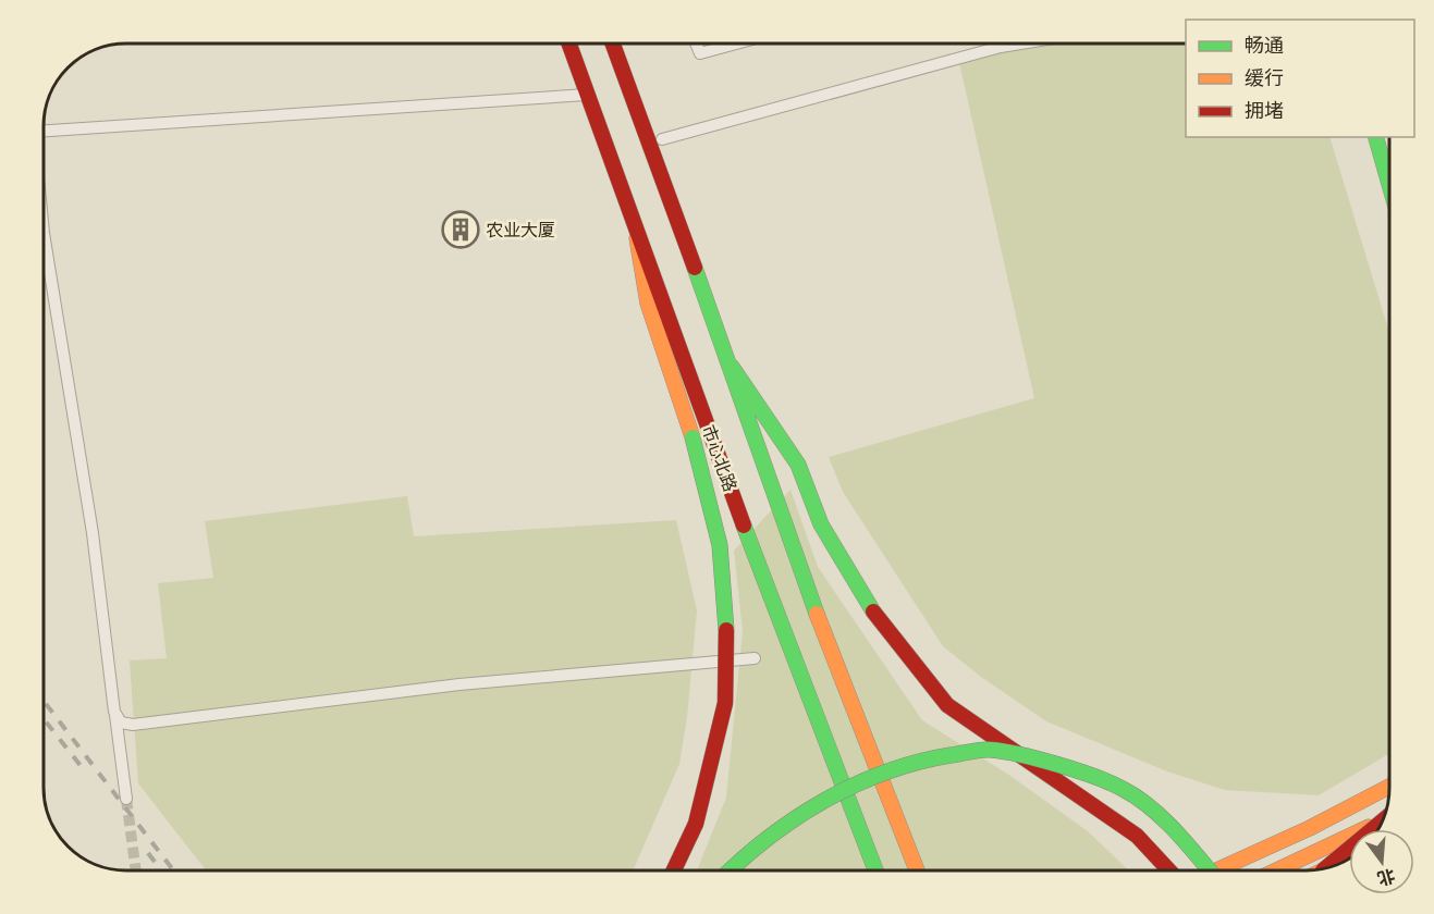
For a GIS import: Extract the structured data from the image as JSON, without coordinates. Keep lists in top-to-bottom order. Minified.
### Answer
{"streets":{"main road":["市心北路"]},"places":{"building":["农业大厦"]},"legend":["畅通","缓行","拥堵"],"north":"bottom"}
